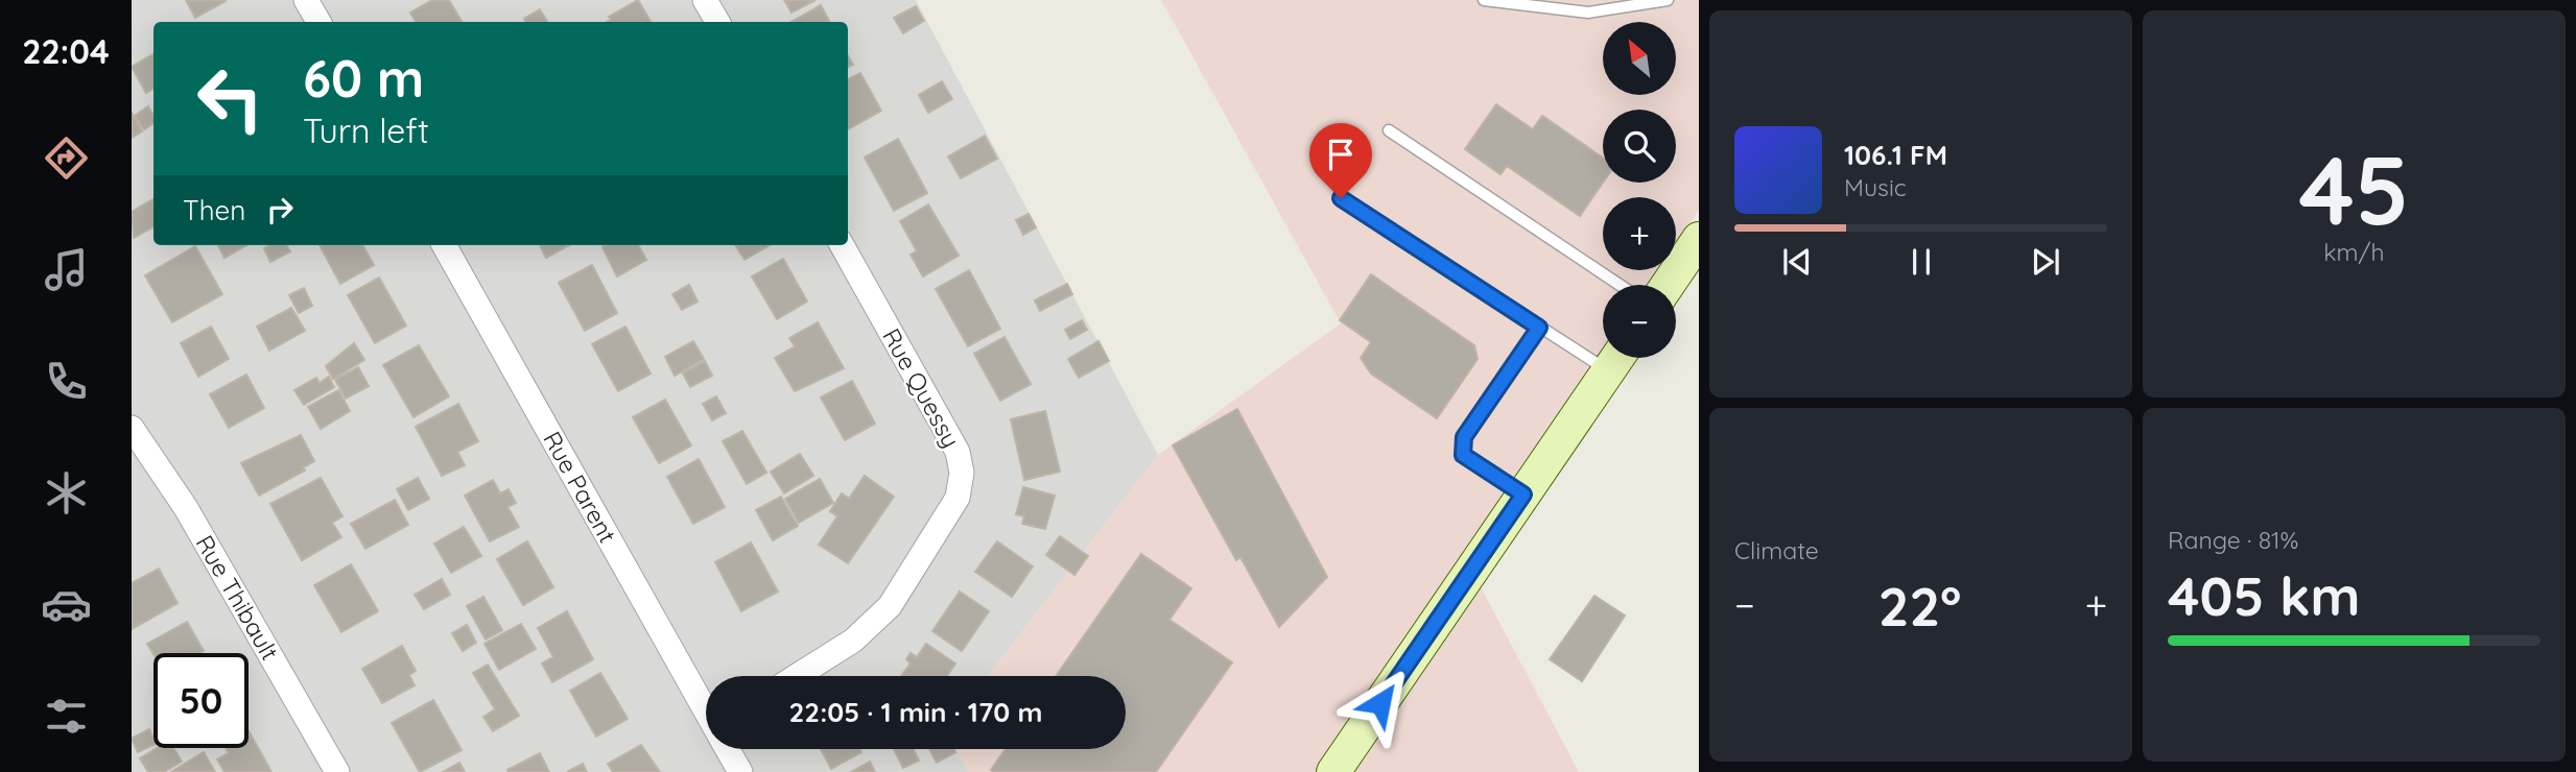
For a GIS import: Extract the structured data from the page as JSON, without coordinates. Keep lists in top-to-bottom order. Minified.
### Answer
{"streets":{"street":["Rue Quessy","Rue Parent","Rue Thibault"]},"north":"top left","page":{"tabs":"22:04","tile":[["45","km/h"],"Climate",["Range · 81%","405 km"]],"map_buttons":["+","−"],"turn":["60 m","Turn left"],"song":["106.1 FM","Music"],"then":"Then","heat":["−","22°","+"],"limit":"50","trip":"22:05 · 1 min · 170 m"}}
